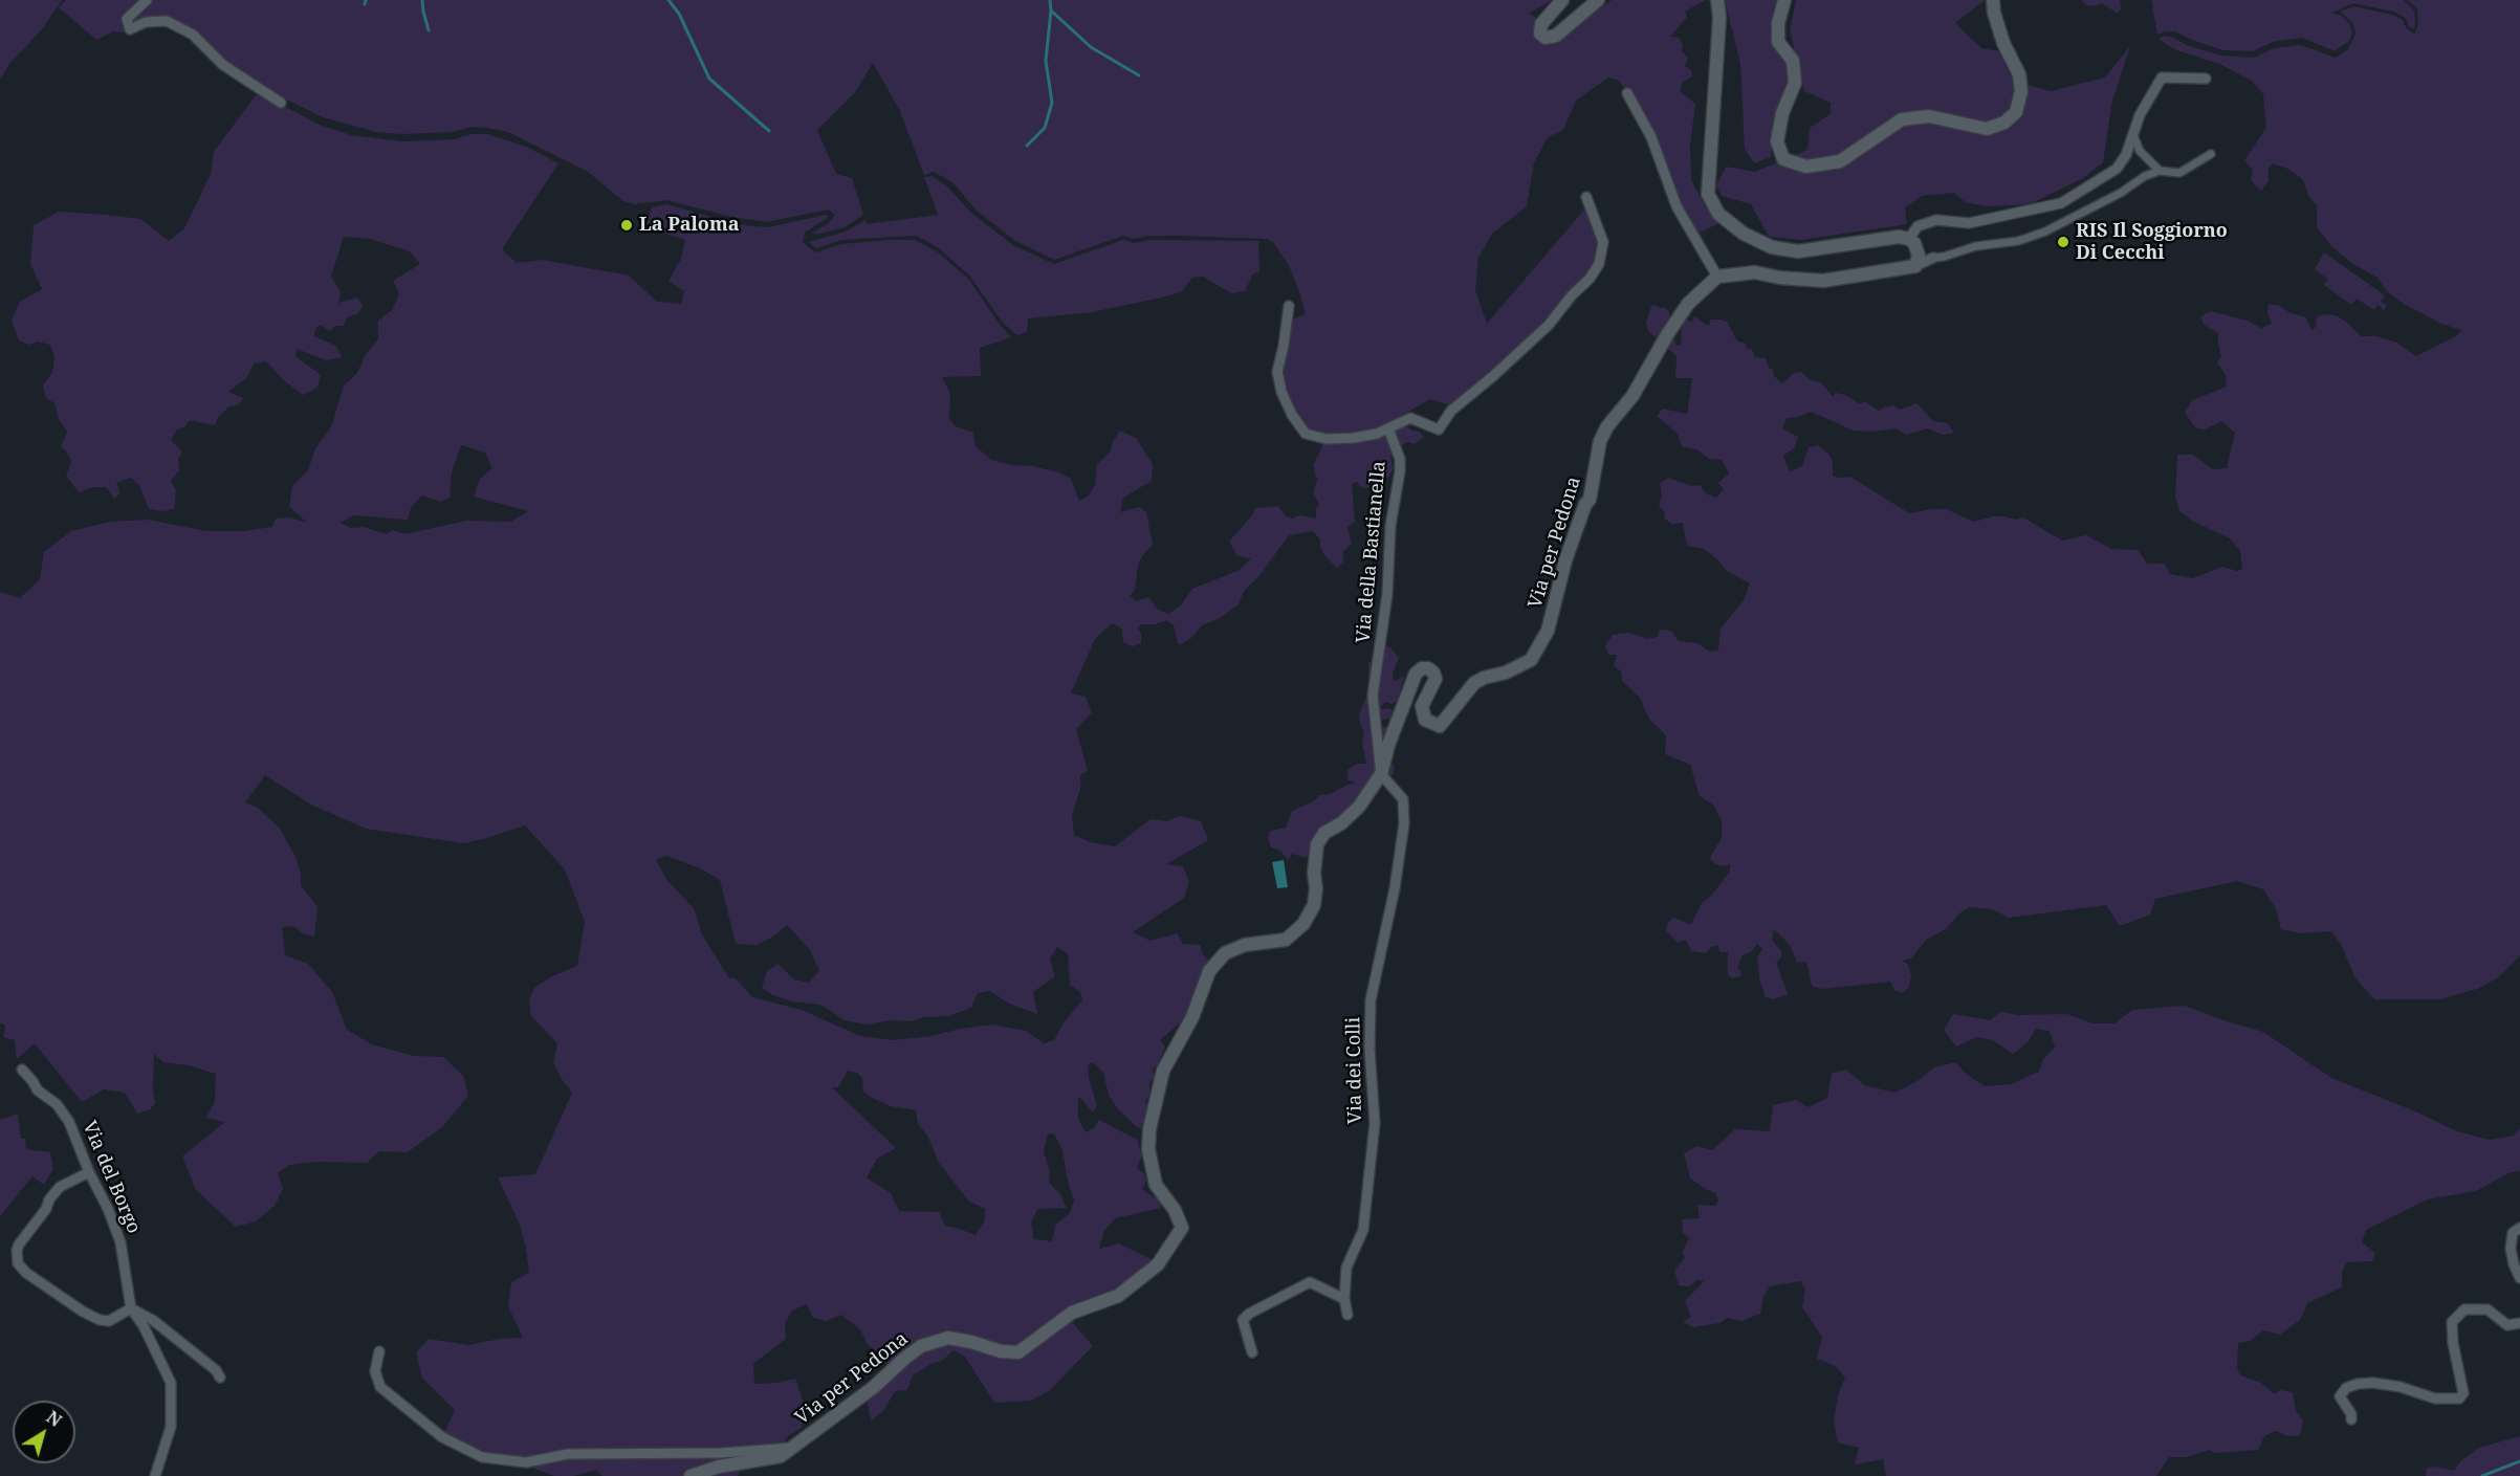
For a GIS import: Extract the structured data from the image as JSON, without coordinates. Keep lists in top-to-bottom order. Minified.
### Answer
{"streets":{"street":["Via per Pedona","Via della Bastianella","Via dei Colli","Via del Borgo"]},"crossings":[["Via per Pedona","Via della Bastianella"],["Via per Pedona","Via dei Colli"],["Via della Bastianella","Via dei Colli"]],"places":["La Paloma","RIS Il Soggiorno Di Cecchi"],"north":"top right"}
